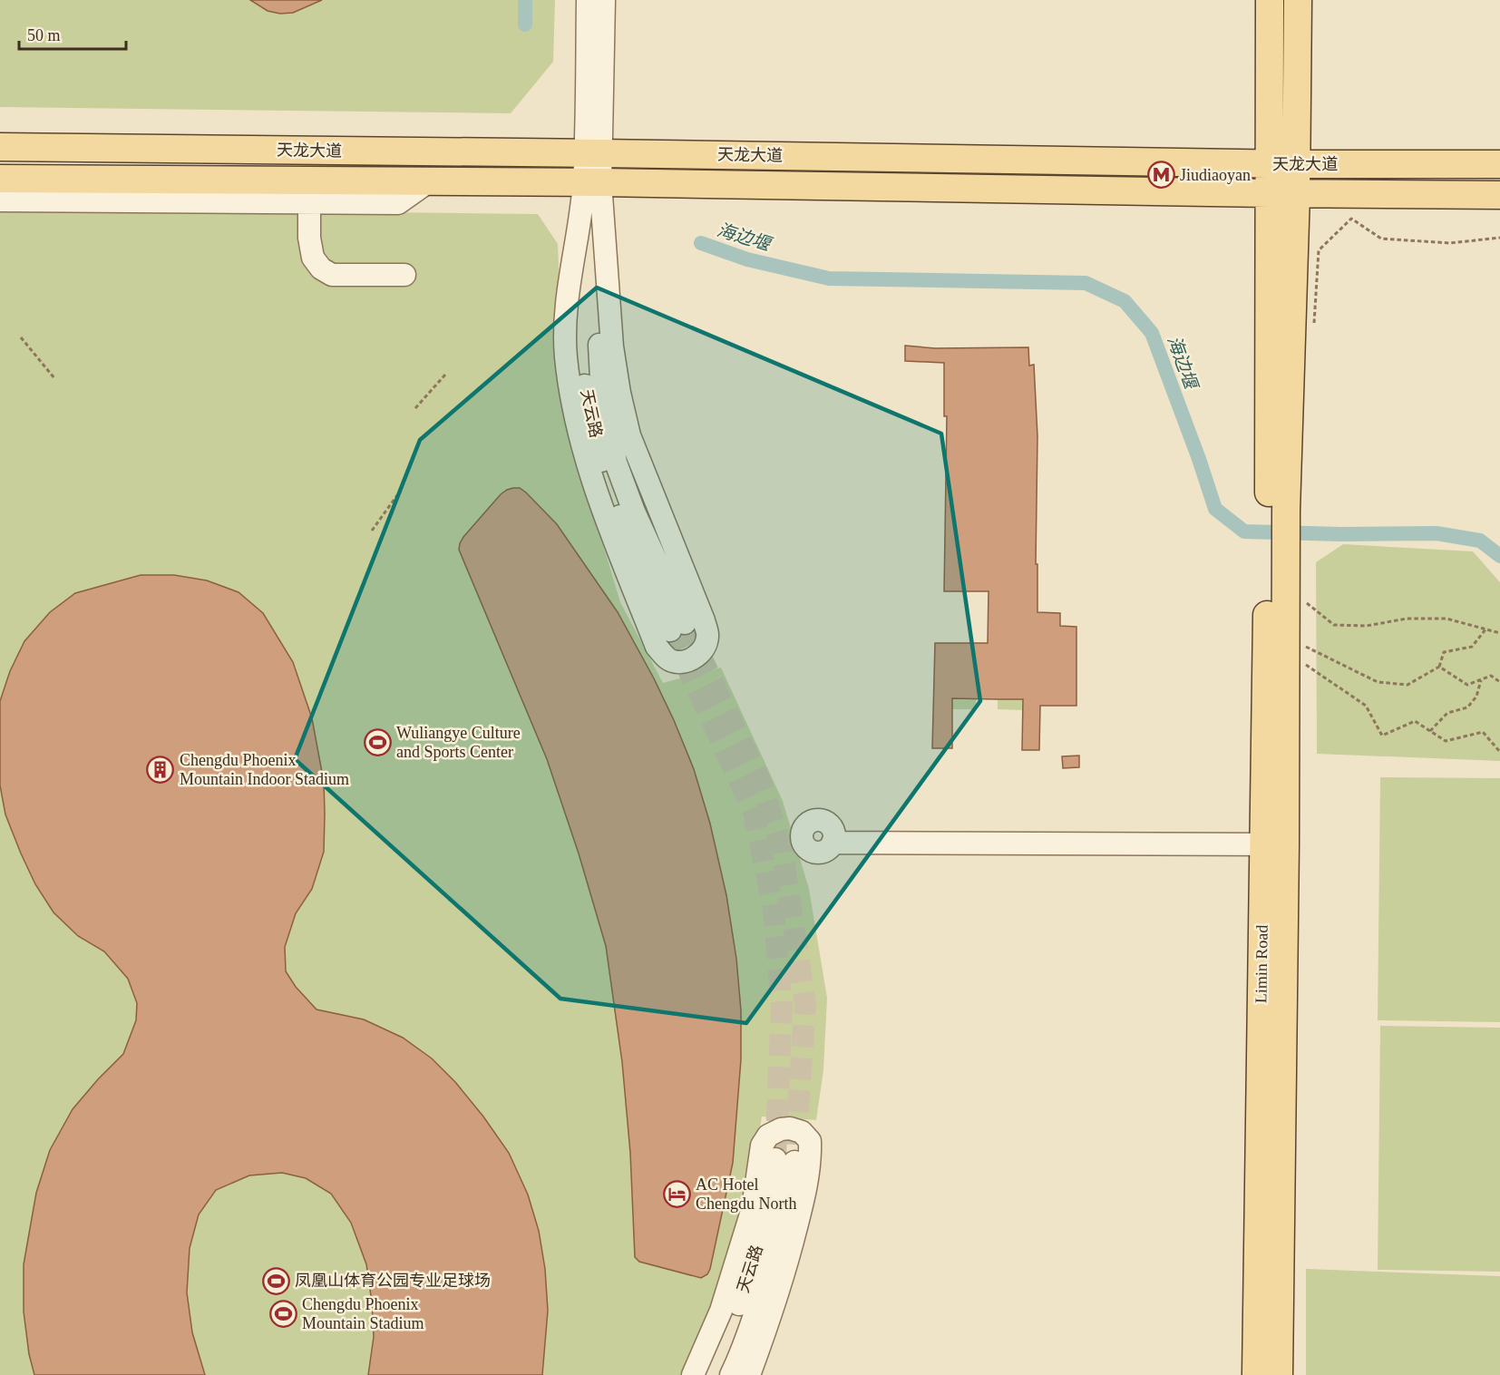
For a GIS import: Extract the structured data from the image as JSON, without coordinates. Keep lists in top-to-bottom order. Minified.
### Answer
{"streets":{"main road":["天龙大道","Limin Road"],"street":["天云路"]},"crossings":[["天龙大道","天云路"]],"water":["海边堰"],"places":{"metro station":["Jiudiaoyan"],"sports":["Wuliangye Culture and Sports Center","凤凰山体育公园专业足球场","Chengdu Phoenix Mountain Stadium"],"building":["Chengdu Phoenix Mountain Indoor Stadium"],"hotel":["AC Hotel Chengdu North"]},"scale_bar":"50 m"}
